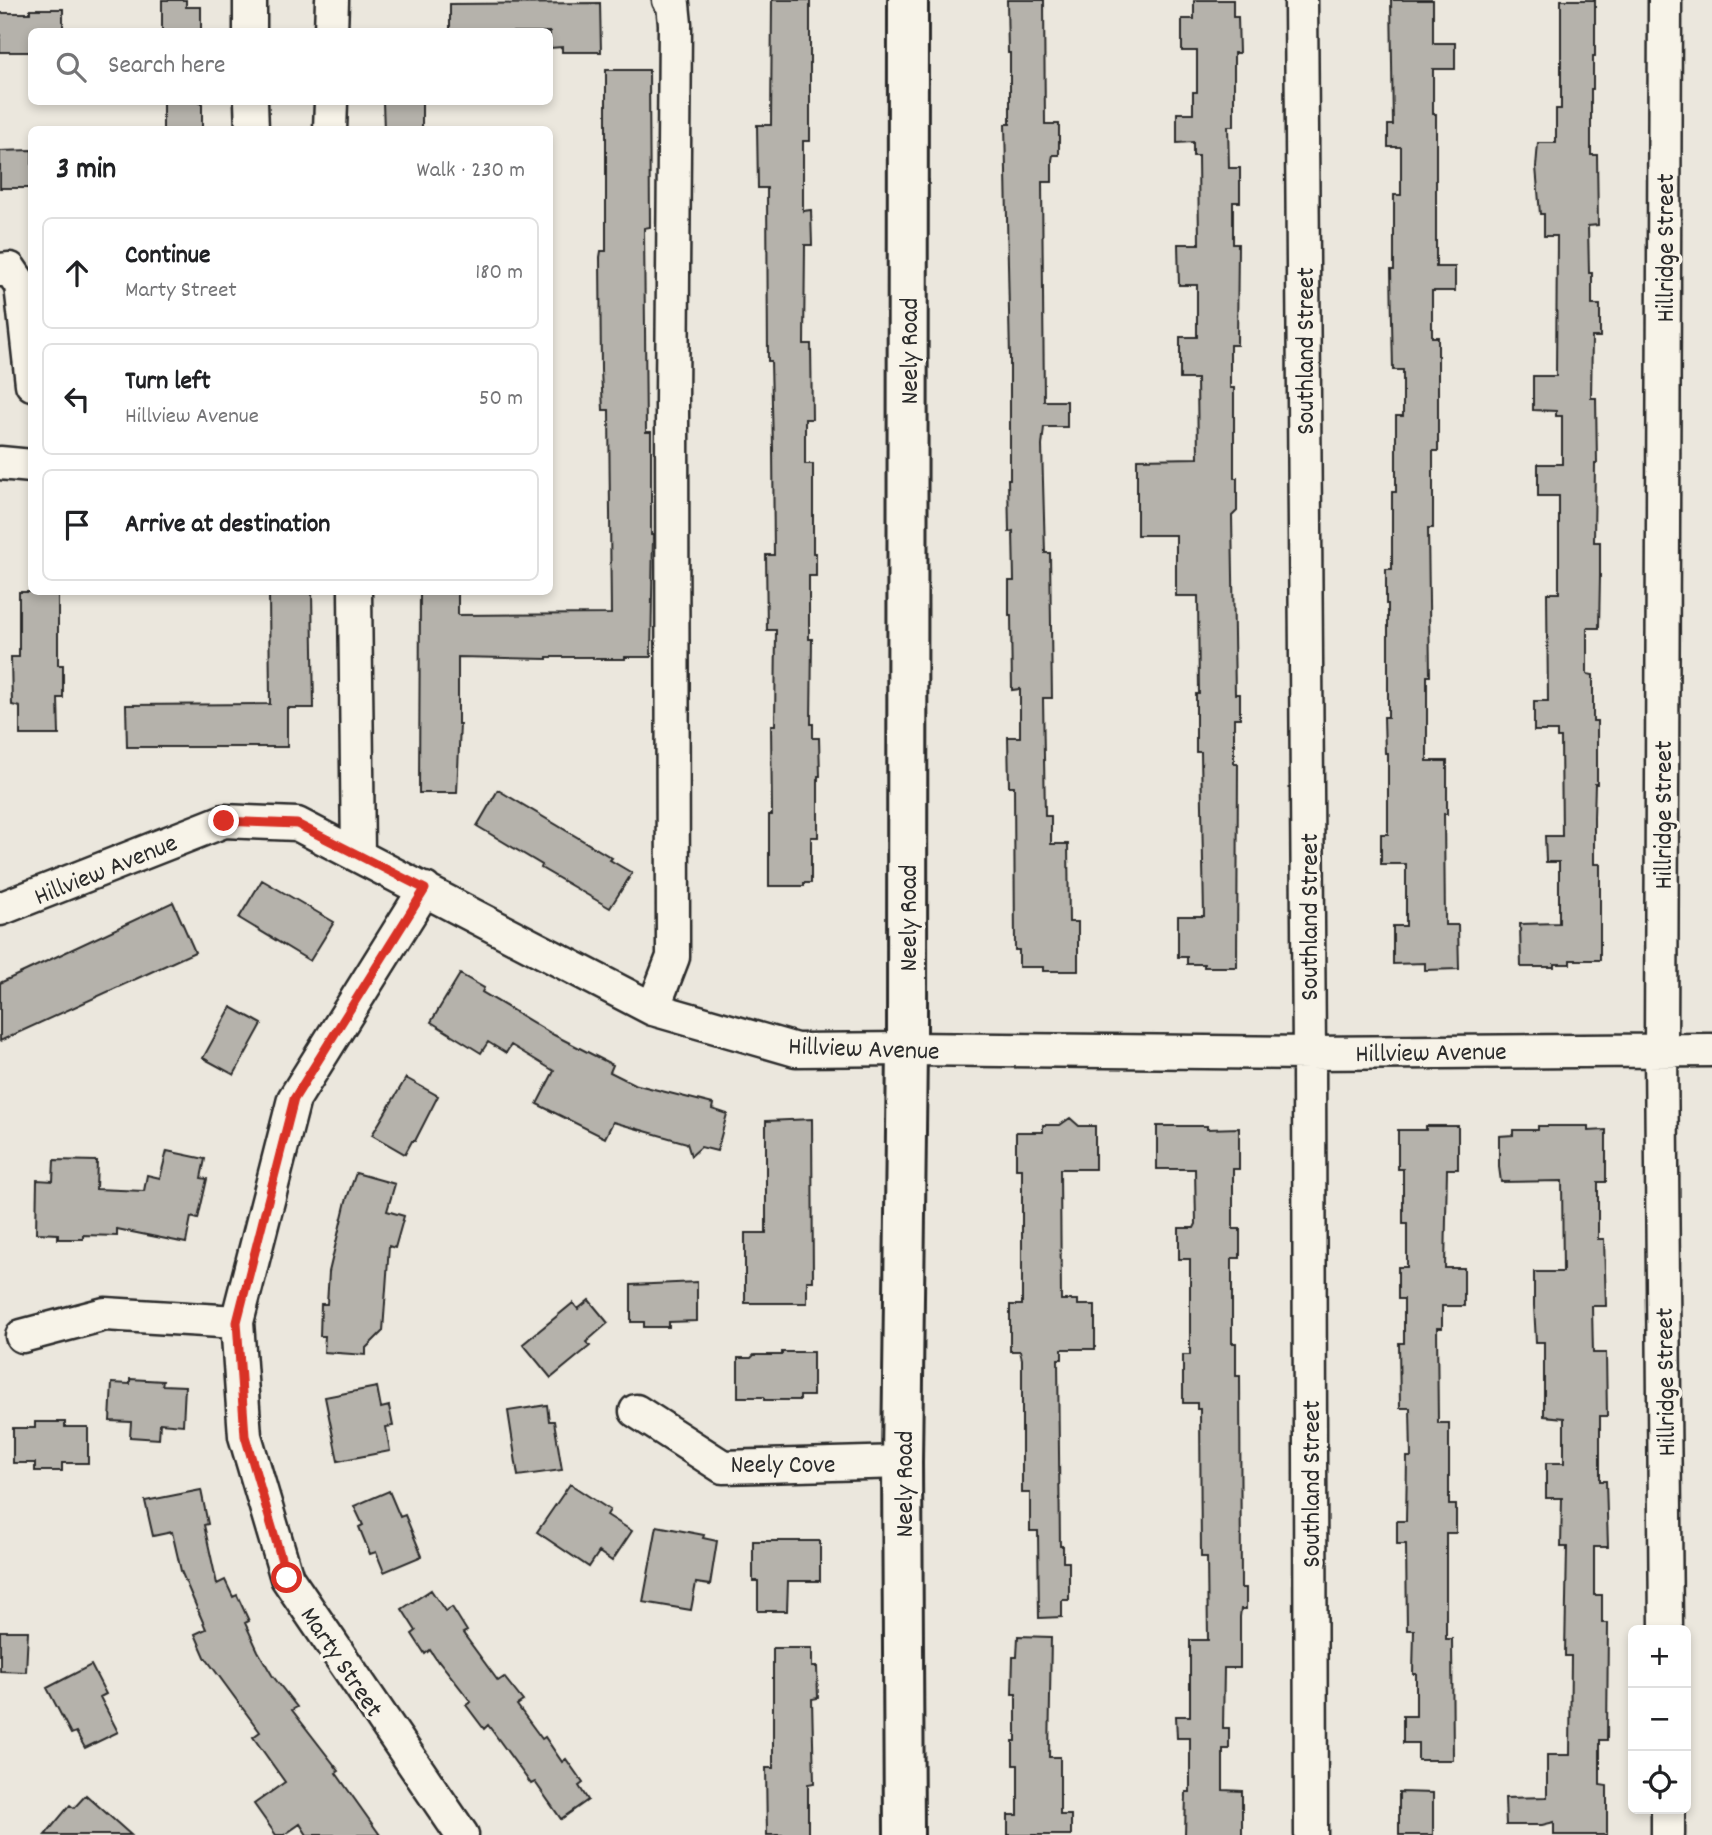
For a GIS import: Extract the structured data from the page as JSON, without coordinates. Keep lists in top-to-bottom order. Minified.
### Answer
{"streets":{"street":["Hillridge Street","Neely Road","Southland Street","Hillview Avenue","Neely Cove","Marty Street"]},"crossings":[["Hillridge Street","Hillview Avenue"],["Neely Road","Hillview Avenue"],["Neely Road","Neely Cove"],["Southland Street","Hillview Avenue"],["Hillview Avenue","Marty Street"]],"page":{"search":"Search here","heading":["3 min","Walk · 230 m"],"list":[["Continue","Marty Street","180 m"],["Turn left","Hillview Avenue","50 m"],"Arrive at destination"],"map_buttons":["+","−"]}}
